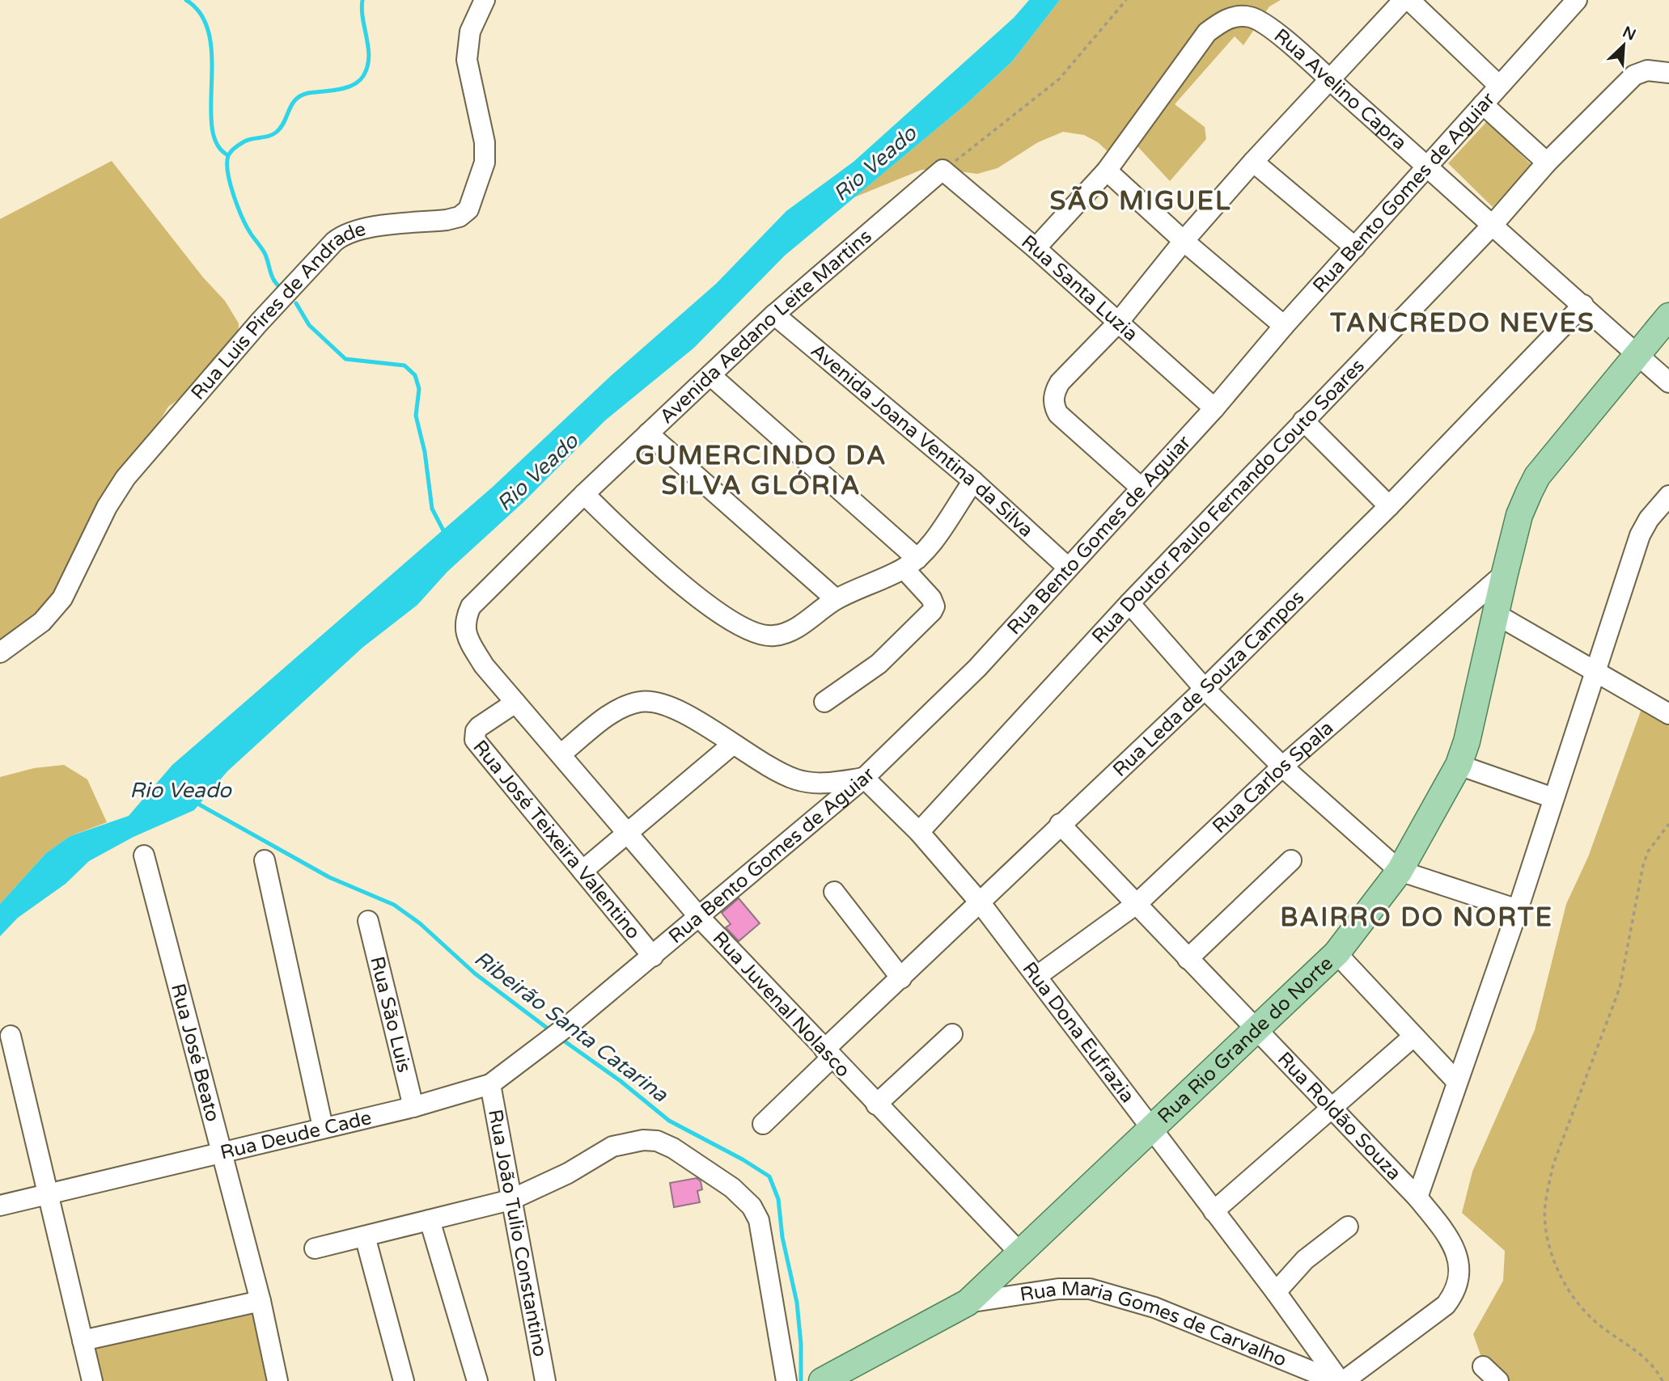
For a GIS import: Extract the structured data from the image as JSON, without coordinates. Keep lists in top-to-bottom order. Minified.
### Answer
{"streets":{"main road":["Rua Rio Grande do Norte"],"street":["Rua Avelino Capra","Rua Bento Gomes de Aguiar","Rua Santa Luzia","Rua Luis Pires de Andrade","Avenida Aedano Leite Martins","Avenida Joana Ventina da Silva","Rua Doutor Paulo Fernando Couto Soares","Rua Leda de Souza Campos","Rua Carlos Spala","Rua José Teixeira Valentino","Rua Juvenal Nolasco","Rua São Luis","Rua Dona Eufrazia","Rua José Beato","Rua Roldão Souza","Rua Deude Cade","Rua João Tulio Constantino","Rua Maria Gomes de Carvalho"]},"crossings":[["Rua Avelino Capra","Rua Bento Gomes de Aguiar"],["Rua Avelino Capra","Rua Doutor Paulo Fernando Couto Soares"],["Rua Avelino Capra","Rua Leda de Souza Campos"],["Rua Avelino Capra","Rua Rio Grande do Norte"],["Rua Bento Gomes de Aguiar","Rua Santa Luzia"],["Rua Bento Gomes de Aguiar","Avenida Joana Ventina da Silva"],["Rua Bento Gomes de Aguiar","Rua José Teixeira Valentino"],["Rua Bento Gomes de Aguiar","Rua Juvenal Nolasco"],["Rua Bento Gomes de Aguiar","Rua Dona Eufrazia"],["Rua Bento Gomes de Aguiar","Rua Deude Cade"],["Rua Santa Luzia","Avenida Aedano Leite Martins"],["Avenida Aedano Leite Martins","Avenida Joana Ventina da Silva"],["Avenida Aedano Leite Martins","Rua Juvenal Nolasco"],["Rua Doutor Paulo Fernando Couto Soares","Rua Dona Eufrazia"],["Rua Leda de Souza Campos","Rua Juvenal Nolasco"],["Rua Leda de Souza Campos","Rua Dona Eufrazia"],["Rua Leda de Souza Campos","Rua Roldão Souza"],["Rua Carlos Spala","Rua Dona Eufrazia"],["Rua Carlos Spala","Rua Rio Grande do Norte"],["Rua Carlos Spala","Rua Roldão Souza"],["Rua José Teixeira Valentino","Rua Juvenal Nolasco"],["Rua Juvenal Nolasco","Rua Rio Grande do Norte"],["Rua São Luis","Rua Deude Cade"],["Rua Dona Eufrazia","Rua Rio Grande do Norte"],["Rua Dona Eufrazia","Rua Maria Gomes de Carvalho"],["Rua Rio Grande do Norte","Rua Roldão Souza"],["Rua Rio Grande do Norte","Rua Maria Gomes de Carvalho"],["Rua José Beato","Rua Deude Cade"],["Rua Deude Cade","Rua João Tulio Constantino"]],"districts":["SÃO MIGUEL","TANCREDO NEVES","GUMERCINDO DA SILVA GLÓRIA","BAIRRO DO NORTE"],"water":["Rio Veado","Ribeirão Santa Catarina"],"north":"top right"}
